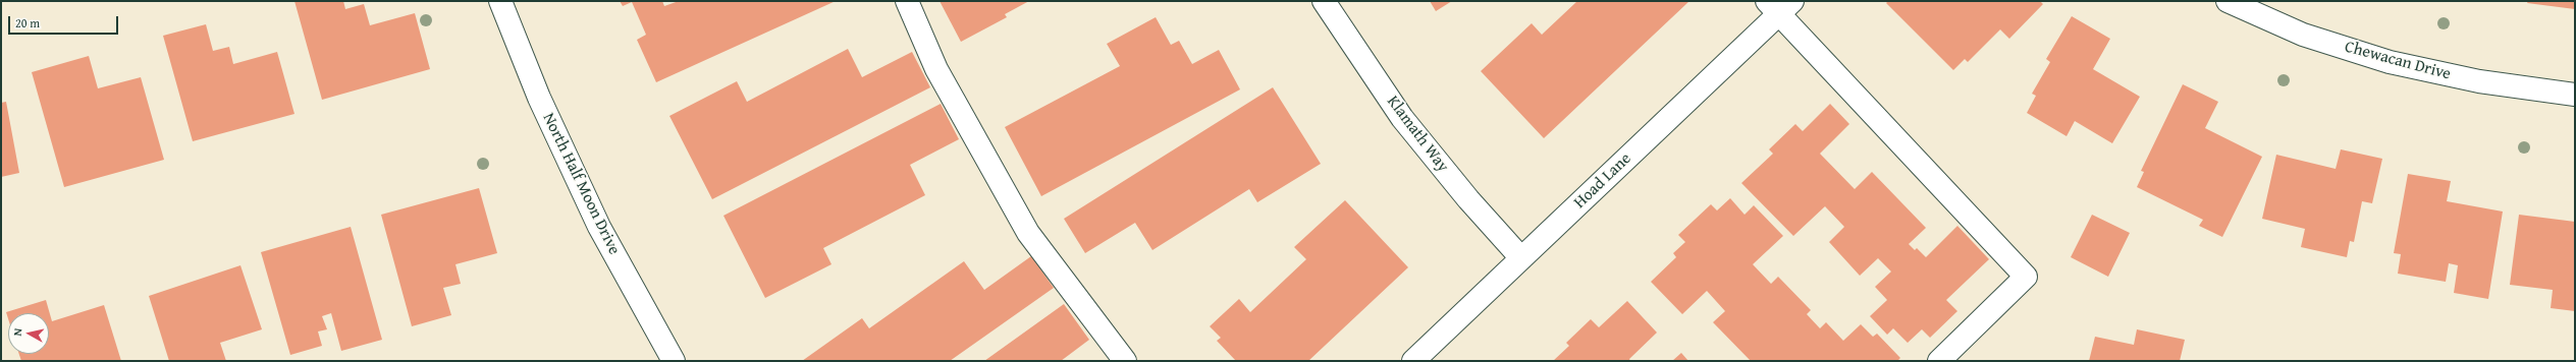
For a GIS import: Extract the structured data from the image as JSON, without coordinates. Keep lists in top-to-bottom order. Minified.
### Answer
{"streets":{"street":["Chewacan Drive","Klamath Way","Hoad Lane","North Half Moon Drive"]},"crossings":[["Klamath Way","Hoad Lane"]],"scale_bar":"20 m","north":"left"}
